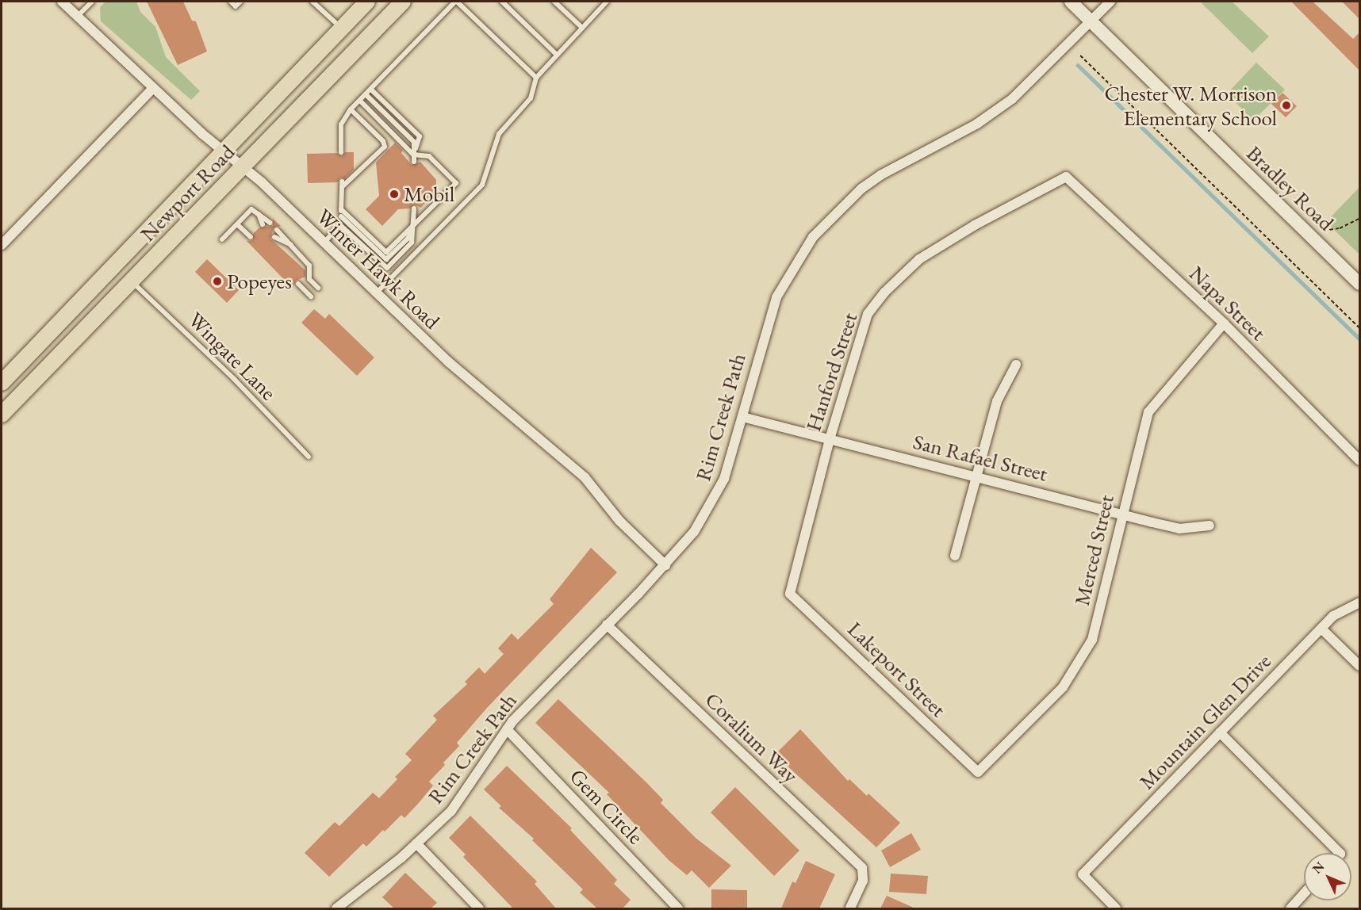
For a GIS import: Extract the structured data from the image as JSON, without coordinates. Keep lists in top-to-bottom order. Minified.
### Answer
{"streets":{"main road":["Newport Road"],"street":["Bradley Road","Winter Hawk Road","Napa Street","Hanford Street","Rim Creek Path","San Rafael Street","Merced Street","Lakeport Street","Mountain Glen Drive","Coralium Way","Gem Circle"],"lane":["Wingate Lane"]},"crossings":[["Bradley Road","Rim Creek Path"],["Newport Road","Winter Hawk Road"],["Newport Road","Wingate Lane"],["Winter Hawk Road","Rim Creek Path"],["Napa Street","Hanford Street"],["Napa Street","Merced Street"],["Hanford Street","San Rafael Street"],["Hanford Street","Lakeport Street"],["Rim Creek Path","San Rafael Street"],["Rim Creek Path","Coralium Way"],["Rim Creek Path","Gem Circle"],["San Rafael Street","Merced Street"],["Merced Street","Lakeport Street"]],"places":["Chester W. Morrison Elementary School","Mobil","Popeyes"],"north":"top left"}
